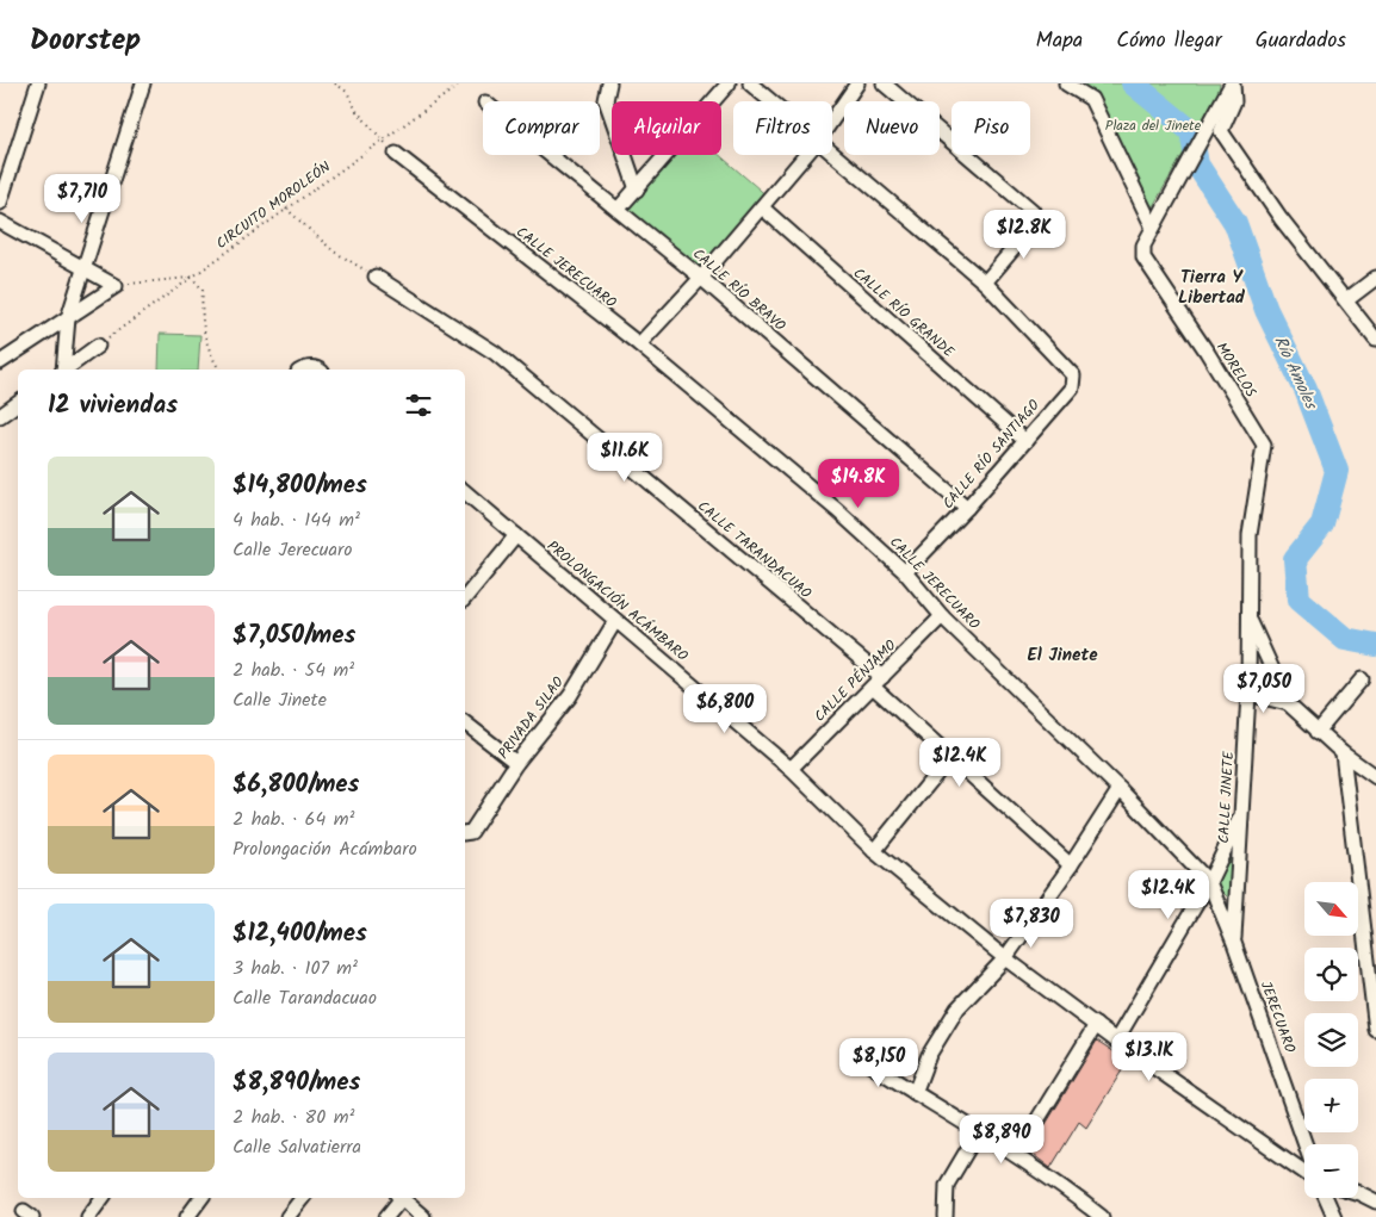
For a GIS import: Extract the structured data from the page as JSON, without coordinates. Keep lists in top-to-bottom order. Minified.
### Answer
{"streets":{"street":["CALLE JERECUARO","CALLE RÍO BRAVO","CALLE RÍO GRANDE","MORELOS","CALLE RÍO SANTIAGO","CALLE TARANDACUAO","PROLONGACIÓN ACÁMBARO","CALLE PÉNJAMO","PRIVADA SILAO","CALLE JINETE","JERECUARO"],"path":["CIRCUITO MOROLEÓN"]},"crossings":[["CALLE JERECUARO","CALLE RÍO SANTIAGO"],["CALLE JERECUARO","CALLE PÉNJAMO"],["CALLE JERECUARO","CALLE JINETE"],["CALLE JERECUARO","JERECUARO"],["CALLE RÍO BRAVO","CALLE RÍO SANTIAGO"],["CALLE RÍO GRANDE","CALLE RÍO SANTIAGO"],["MORELOS","CALLE JINETE"],["CALLE TARANDACUAO","CALLE PÉNJAMO"],["PROLONGACIÓN ACÁMBARO","CALLE PÉNJAMO"],["PROLONGACIÓN ACÁMBARO","PRIVADA SILAO"],["CALLE JINETE","JERECUARO"]],"districts":["Tierra Y Libertad","El Jinete"],"water":["Río Amoles"],"parks":["Plaza del Jinete"],"north":"bottom right","page":{"header":"Doorstep","nav":["Mapa","Cómo llegar","Guardados"],"chip":["Comprar","Alquilar","Filtros","Nuevo","Piso"],"price":["$7,710","$12.8K","$11.6K","$14.8K","$7,050","$6,800","$12.4K","$12.4K","$7,830","$13.1K","$8,150","$8,890"],"heading":"12 viviendas","list":[{"name":"$14,800/mes","note":"4 hab. · 144 m² · Calle Jerecuaro"},{"name":"$7,050/mes","note":"2 hab. · 54 m² · Calle Jinete"},{"name":"$6,800/mes","note":"2 hab. · 64 m² · Prolongación Acámbaro"},{"name":"$12,400/mes","note":"3 hab. · 107 m² · Calle Tarandacuao"},{"name":"$8,890/mes","note":"2 hab. · 80 m² · Calle Salvatierra"}],"map_buttons":["+","−"]}}
